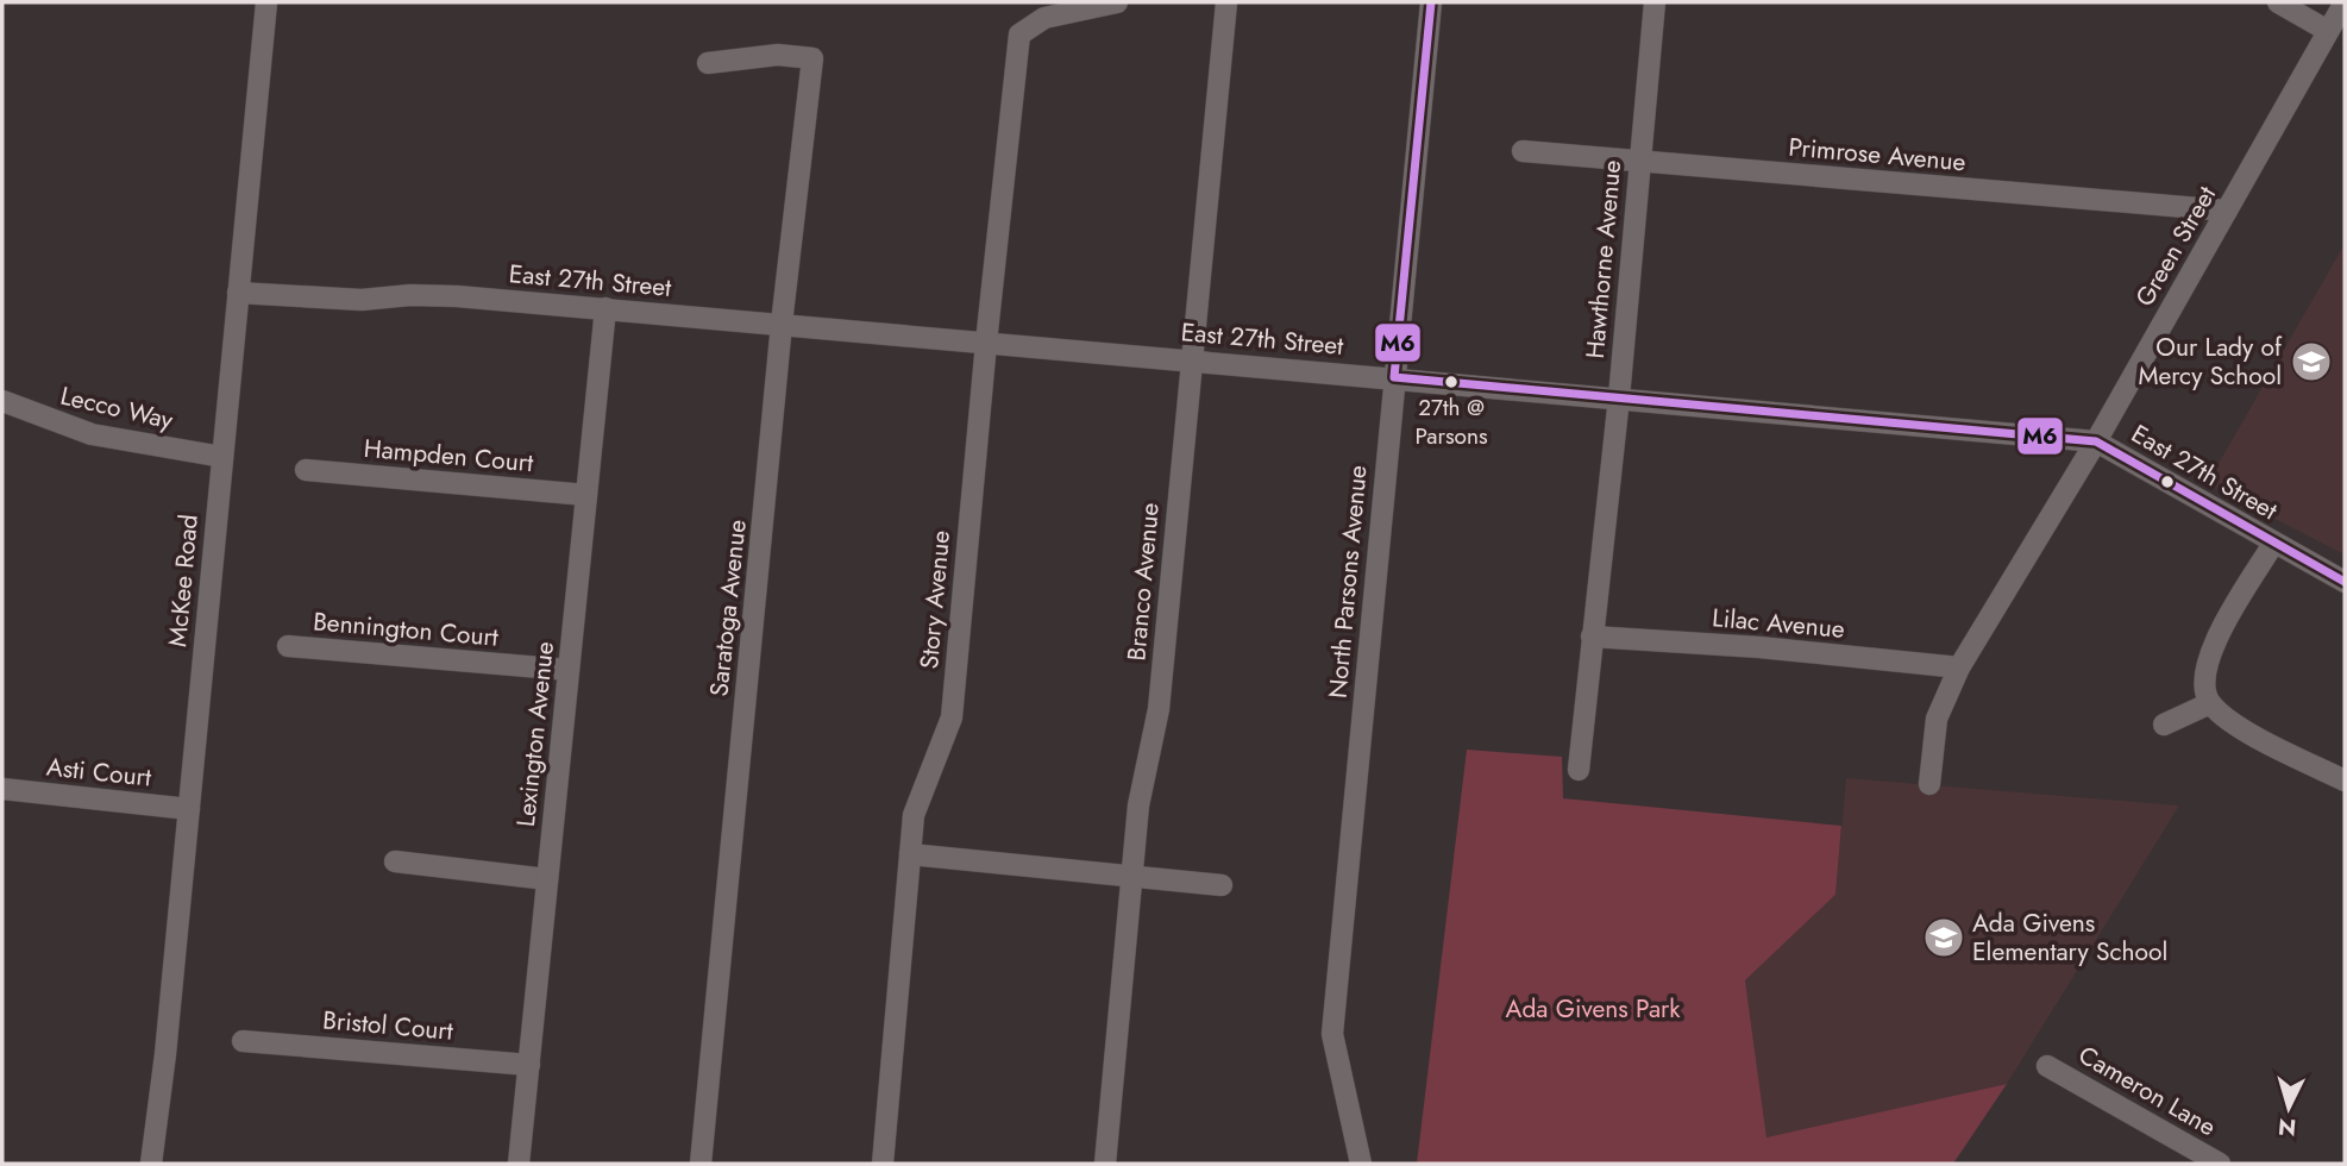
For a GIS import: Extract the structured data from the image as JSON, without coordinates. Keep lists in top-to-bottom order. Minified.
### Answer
{"streets":{"street":["Primrose Avenue","Green Street","Hawthorne Avenue","East 27th Street","Lecco Way","Hampden Court","McKee Road","Branco Avenue","North Parsons Avenue","Story Avenue","Saratoga Avenue","Lilac Avenue","Bennington Court","Lexington Avenue","Asti Court","Bristol Court","Cameron Lane"]},"crossings":[["Primrose Avenue","Green Street"],["Primrose Avenue","Hawthorne Avenue"],["Green Street","East 27th Street"],["Green Street","Lilac Avenue"],["Hawthorne Avenue","East 27th Street"],["Hawthorne Avenue","Lilac Avenue"],["East 27th Street","McKee Road"],["East 27th Street","Branco Avenue"],["East 27th Street","North Parsons Avenue"],["East 27th Street","Story Avenue"],["East 27th Street","Saratoga Avenue"],["East 27th Street","Lexington Avenue"],["Lecco Way","McKee Road"],["Hampden Court","Lexington Avenue"],["McKee Road","Asti Court"],["Bennington Court","Lexington Avenue"],["Lexington Avenue","Bristol Court"]],"parks":["Ada Givens Park"],"places":{"school or university":["Our Lady of Mercy School","Ada Givens Elementary School"],"other":["27th @ Parsons"]},"lines":["transit line M6"],"north":"bottom"}
